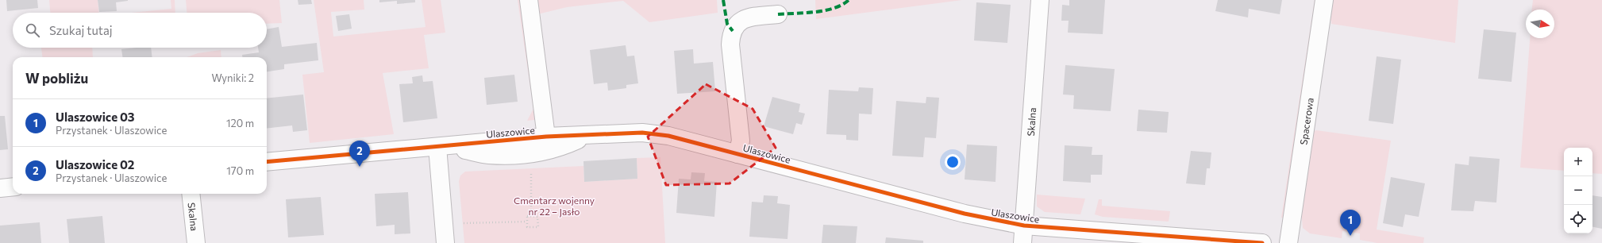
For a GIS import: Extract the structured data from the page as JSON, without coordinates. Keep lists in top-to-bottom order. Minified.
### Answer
{"streets":{"street":["Skalna","Spacerowa","Ulaszowice"]},"crossings":[["Skalna","Ulaszowice"]],"parks":["Cmentarz wojenny nr 22 – Jasło"],"north":"right","page":{"search":"Szukaj tutaj","heading":["W pobliżu","Wyniki: 2"],"list":[{"mark":"1","name":"Ulaszowice 03","note":"Przystanek · Ulaszowice","value":"120 m"},{"mark":"2","name":"Ulaszowice 02","note":"Przystanek · Ulaszowice","value":"170 m"}],"pins":["2","1"],"map_buttons":["+","−"]}}
